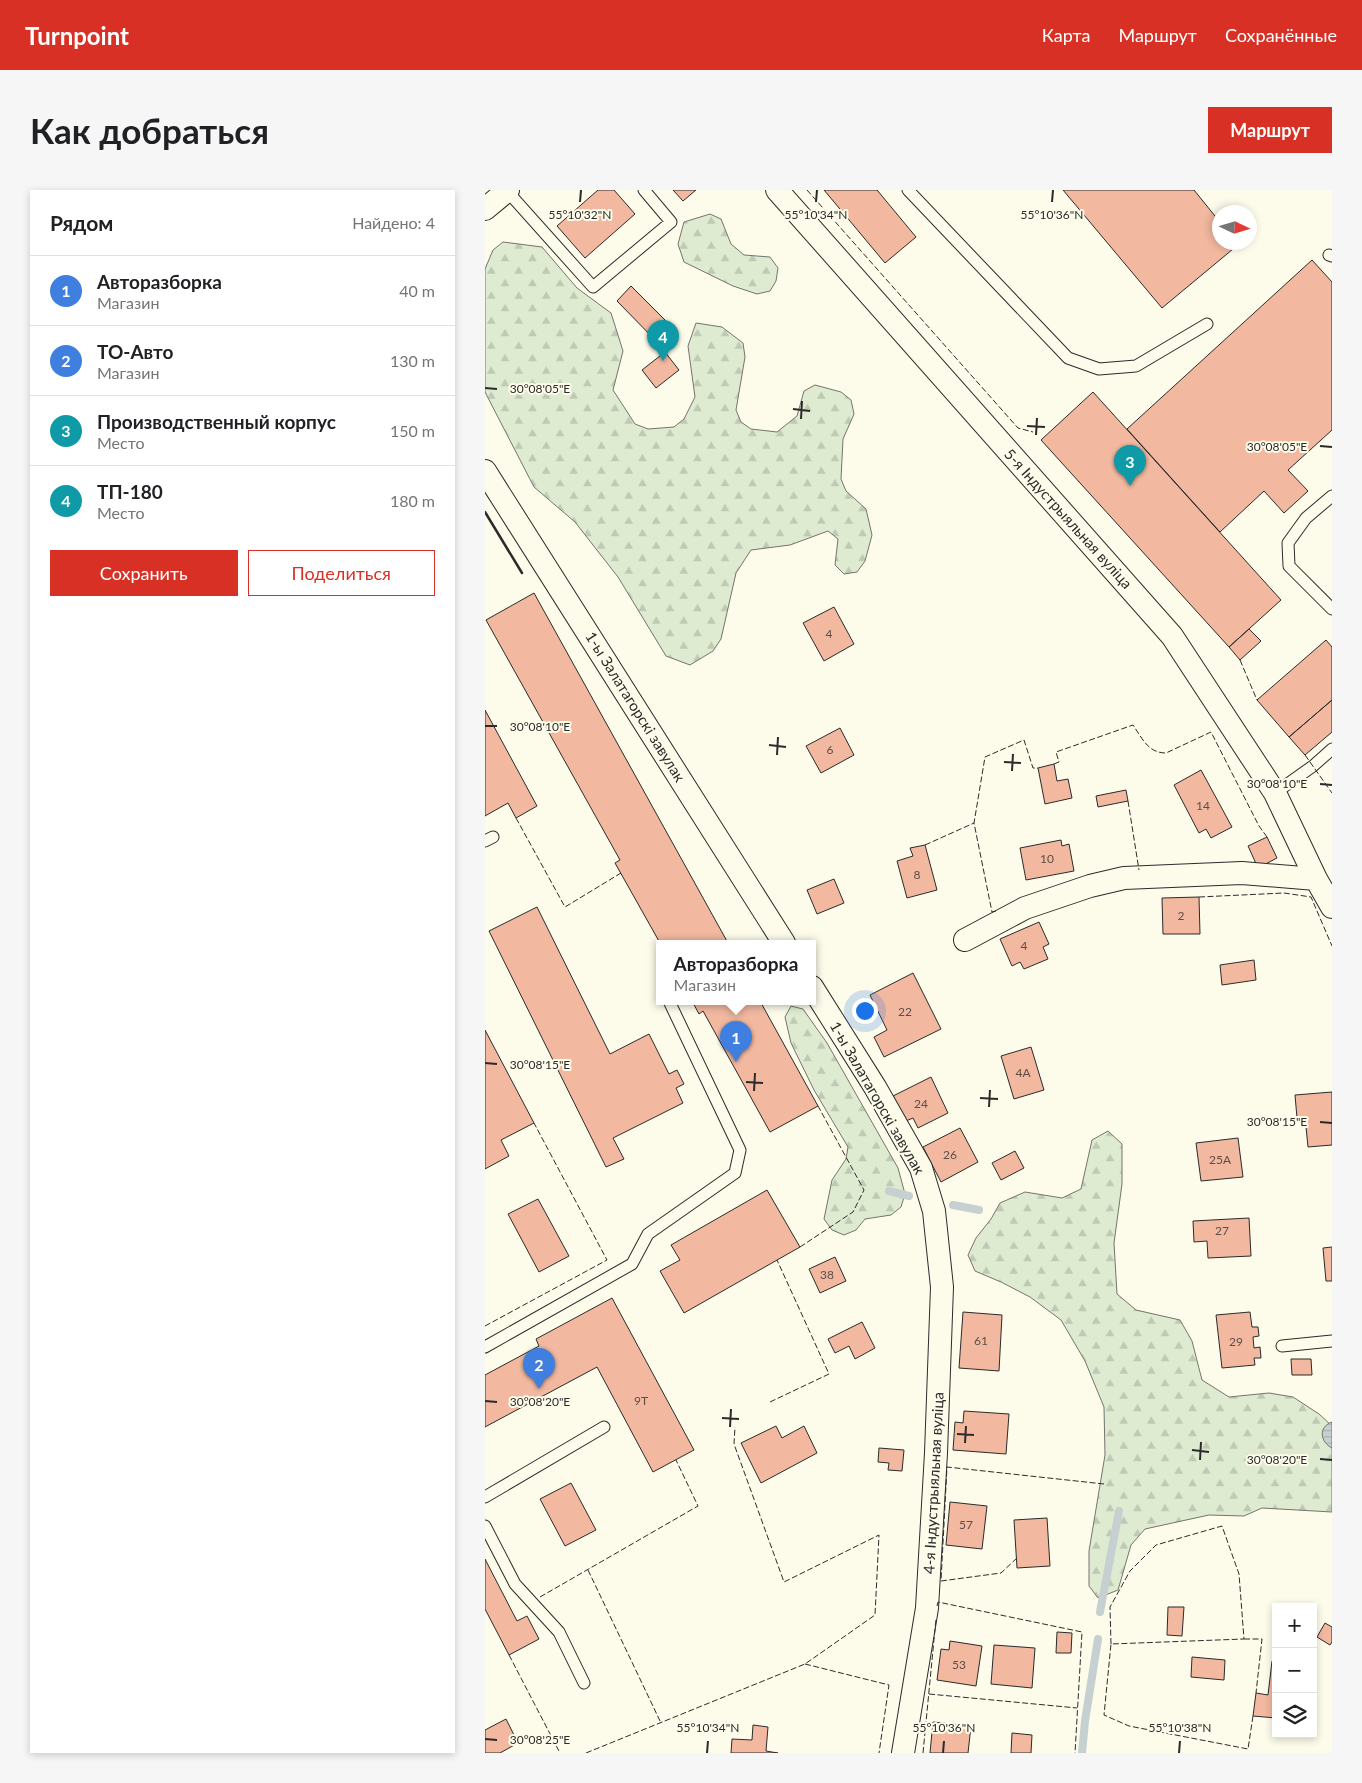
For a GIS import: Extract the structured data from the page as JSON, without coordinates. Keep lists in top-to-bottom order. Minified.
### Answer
{"streets":{"street":["5-я Індустрыяльная вуліца","1-ы Залатагорскі завулак","4-я Індустрыяльная вуліца"]},"crossings":[["1-ы Залатагорскі завулак","4-я Індустрыяльная вуліца"]],"house_numbers":["4","6","14","10","8","2","4","22","4А","24","26","25А","27","38","61","29","9Т","57","53"],"north":"right","page":{"header":"Turnpoint","nav":["Карта","Маршрут","Сохранённые"],"buttons":["Маршрут",["Сохранить","Поделиться"]],"title":"Как добраться","heading":["Рядом","Найдено: 4"],"list":[{"mark":"1","name":"Авторазборка","note":"Магазин","value":"40 m"},{"mark":"2","name":"ТО-Авто","note":"Магазин","value":"130 m"},{"mark":"3","name":"Производственный корпус","note":"Место","value":"150 m"},{"mark":"4","name":"ТП-180","note":"Место","value":"180 m"}],"pins":["4","3","1","2"],"popup":["Авторазборка","Магазин"],"map_buttons":["+","−"]},"coordinates":["55°10'32\"N","55°10'34\"N","55°10'36\"N","30°08'05\"E","30°08'10\"E","30°08'15\"E","30°08'20\"E","55°10'38\"N","30°08'25\"E"]}
